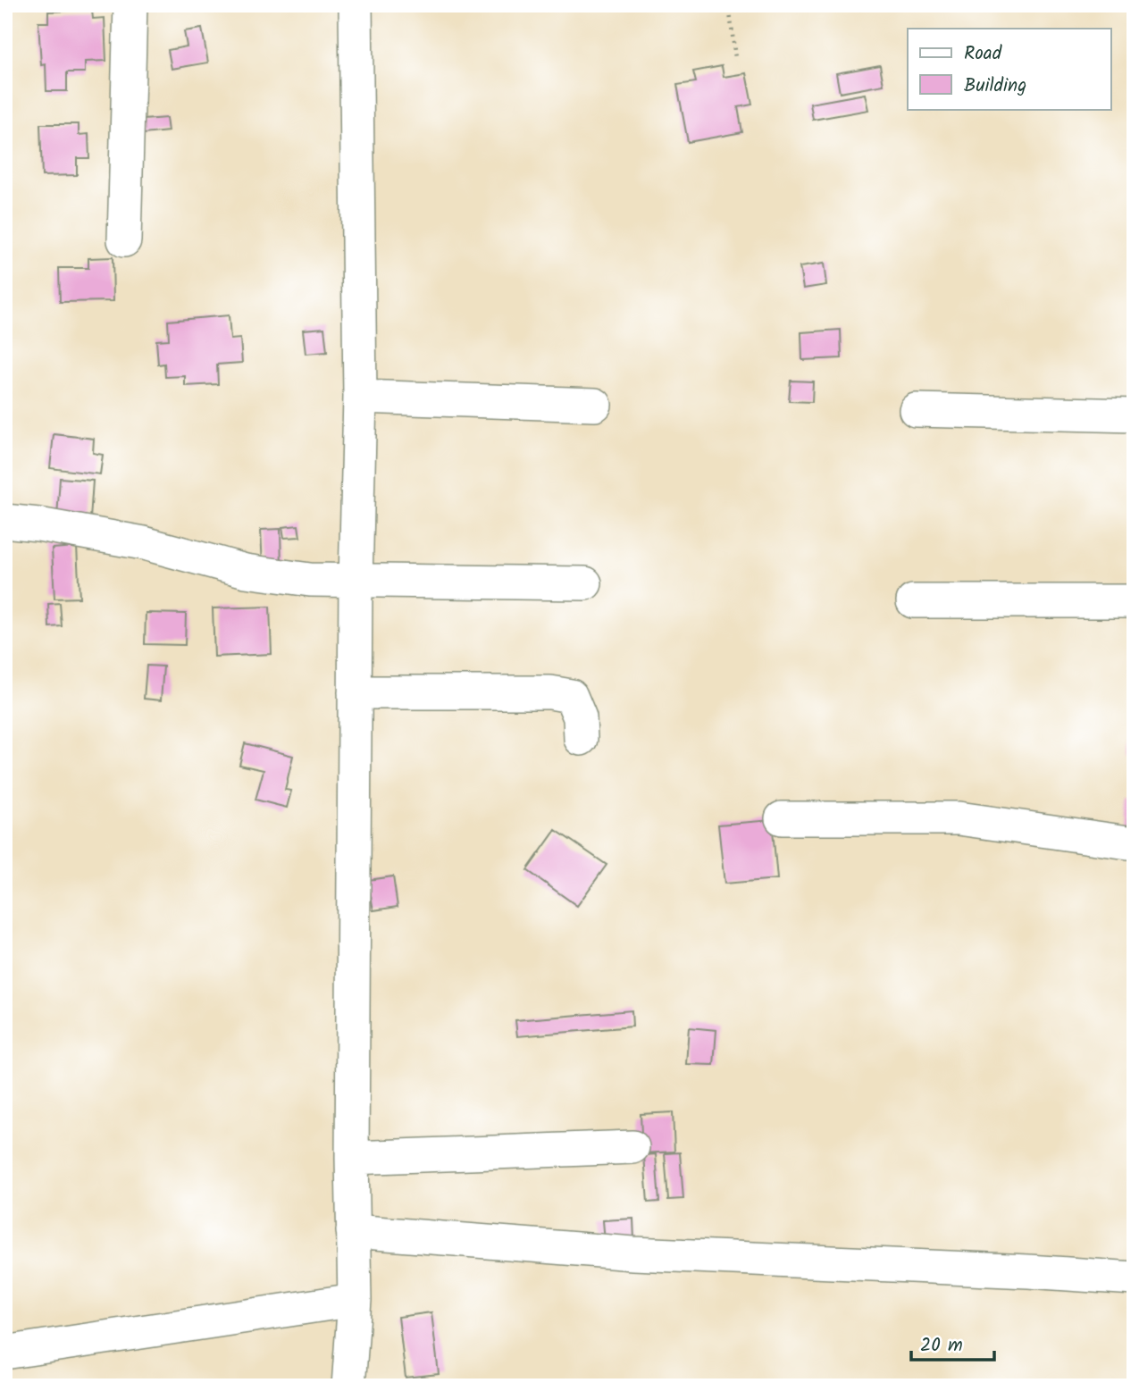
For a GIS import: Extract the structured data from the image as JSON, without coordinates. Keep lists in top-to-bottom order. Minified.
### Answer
{"legend":["Road","Building"],"scale_bar":"20 m"}
